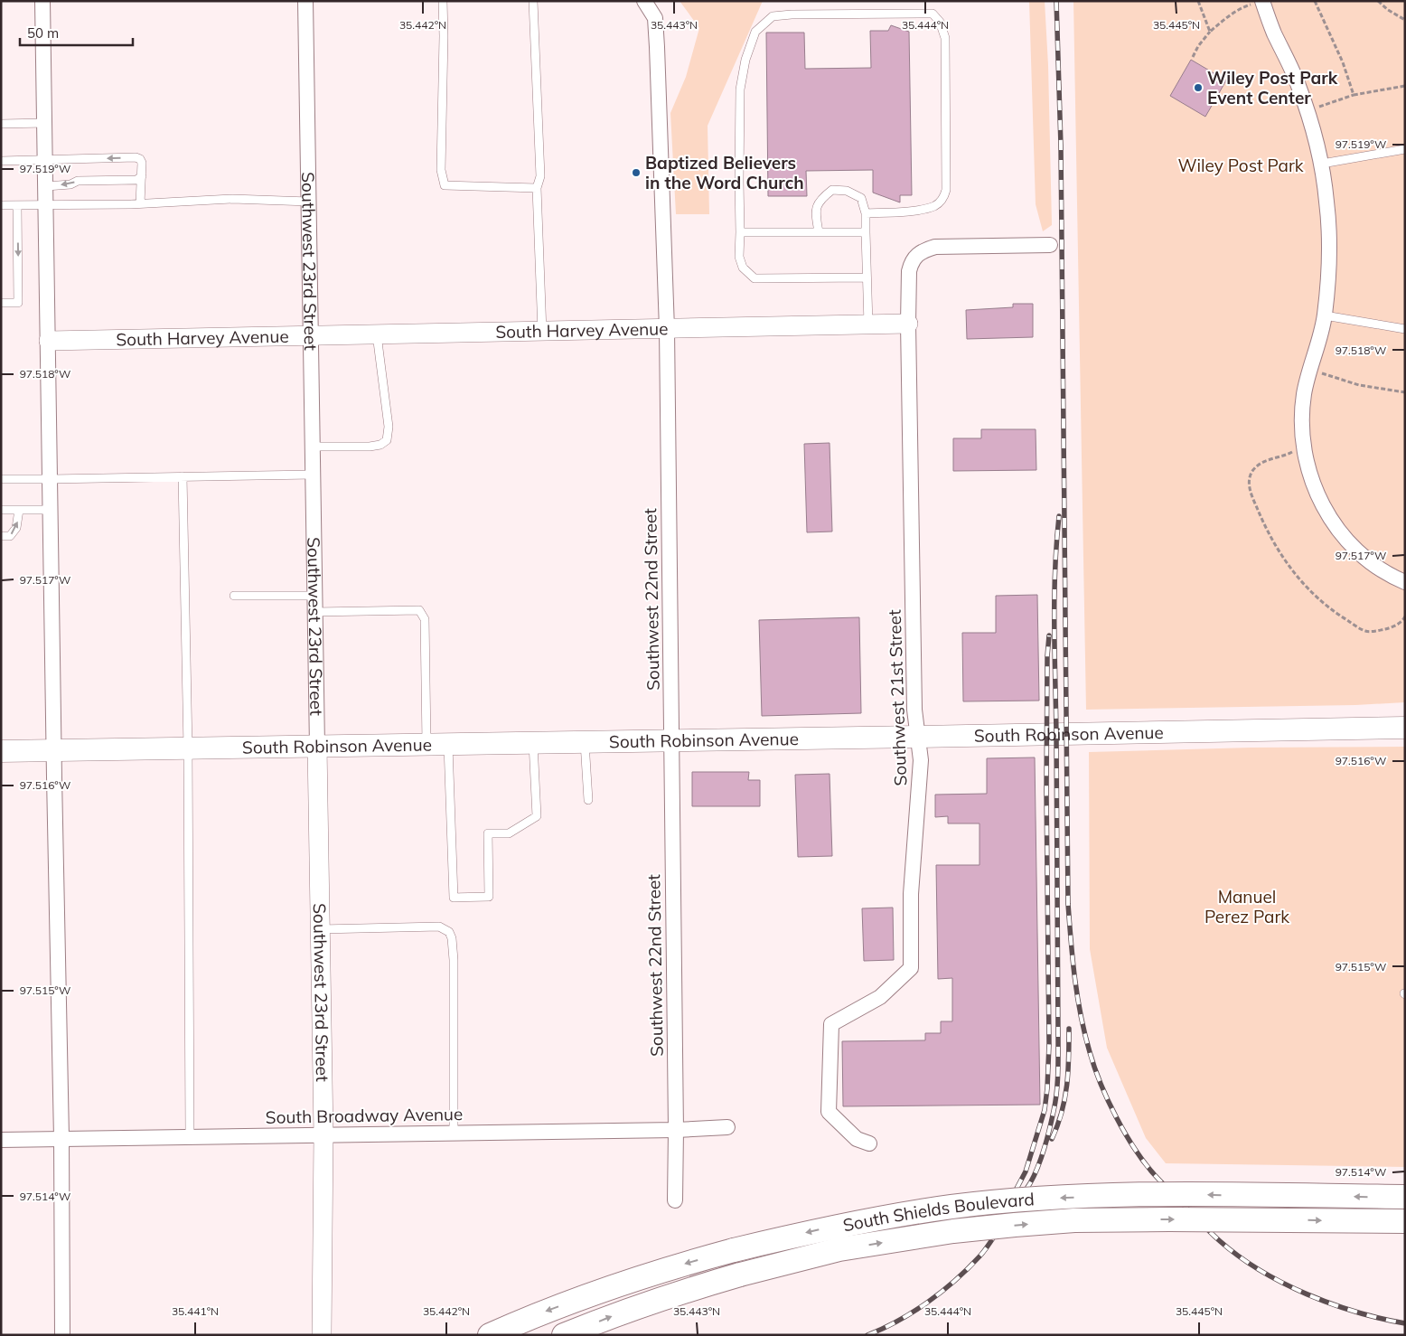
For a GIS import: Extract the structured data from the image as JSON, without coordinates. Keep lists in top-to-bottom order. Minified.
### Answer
{"streets":{"main road":["South Robinson Avenue","South Shields Boulevard"],"street":["Southwest 23rd Street","South Harvey Avenue","Southwest 22nd Street","Southwest 21st Street","South Broadway Avenue"]},"crossings":[["Southwest 23rd Street","South Harvey Avenue"],["Southwest 23rd Street","South Robinson Avenue"],["Southwest 23rd Street","South Broadway Avenue"],["South Harvey Avenue","Southwest 22nd Street"],["South Harvey Avenue","Southwest 21st Street"],["Southwest 22nd Street","South Robinson Avenue"],["Southwest 22nd Street","South Broadway Avenue"],["Southwest 21st Street","South Robinson Avenue"]],"parks":["Wiley Post Park","Manuel Perez Park"],"places":["Wiley Post Park Event Center","Baptized Believers in the Word Church"],"scale_bar":"50 m","coordinates":["35.442°N","35.443°N","35.444°N","35.445°N","97.519°W","97.518°W","97.517°W","97.516°W","97.515°W","97.514°W","35.441°N"]}
